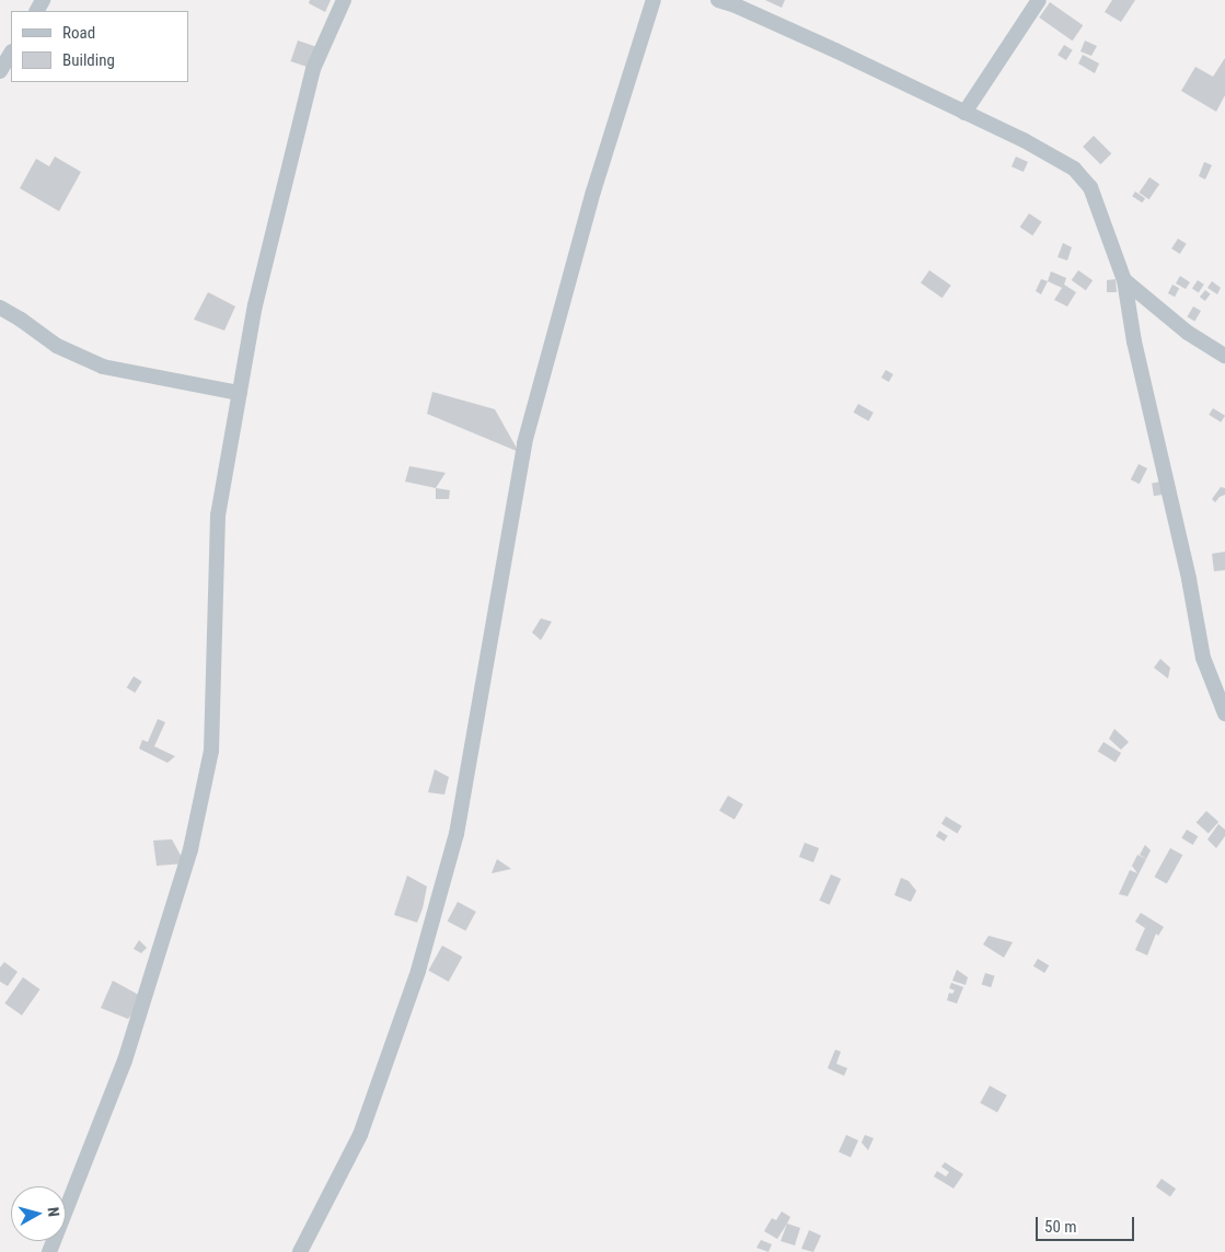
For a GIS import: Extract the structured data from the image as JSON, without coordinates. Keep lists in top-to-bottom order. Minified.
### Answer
{"legend":["Road","Building"],"scale_bar":"50 m","north":"right"}
